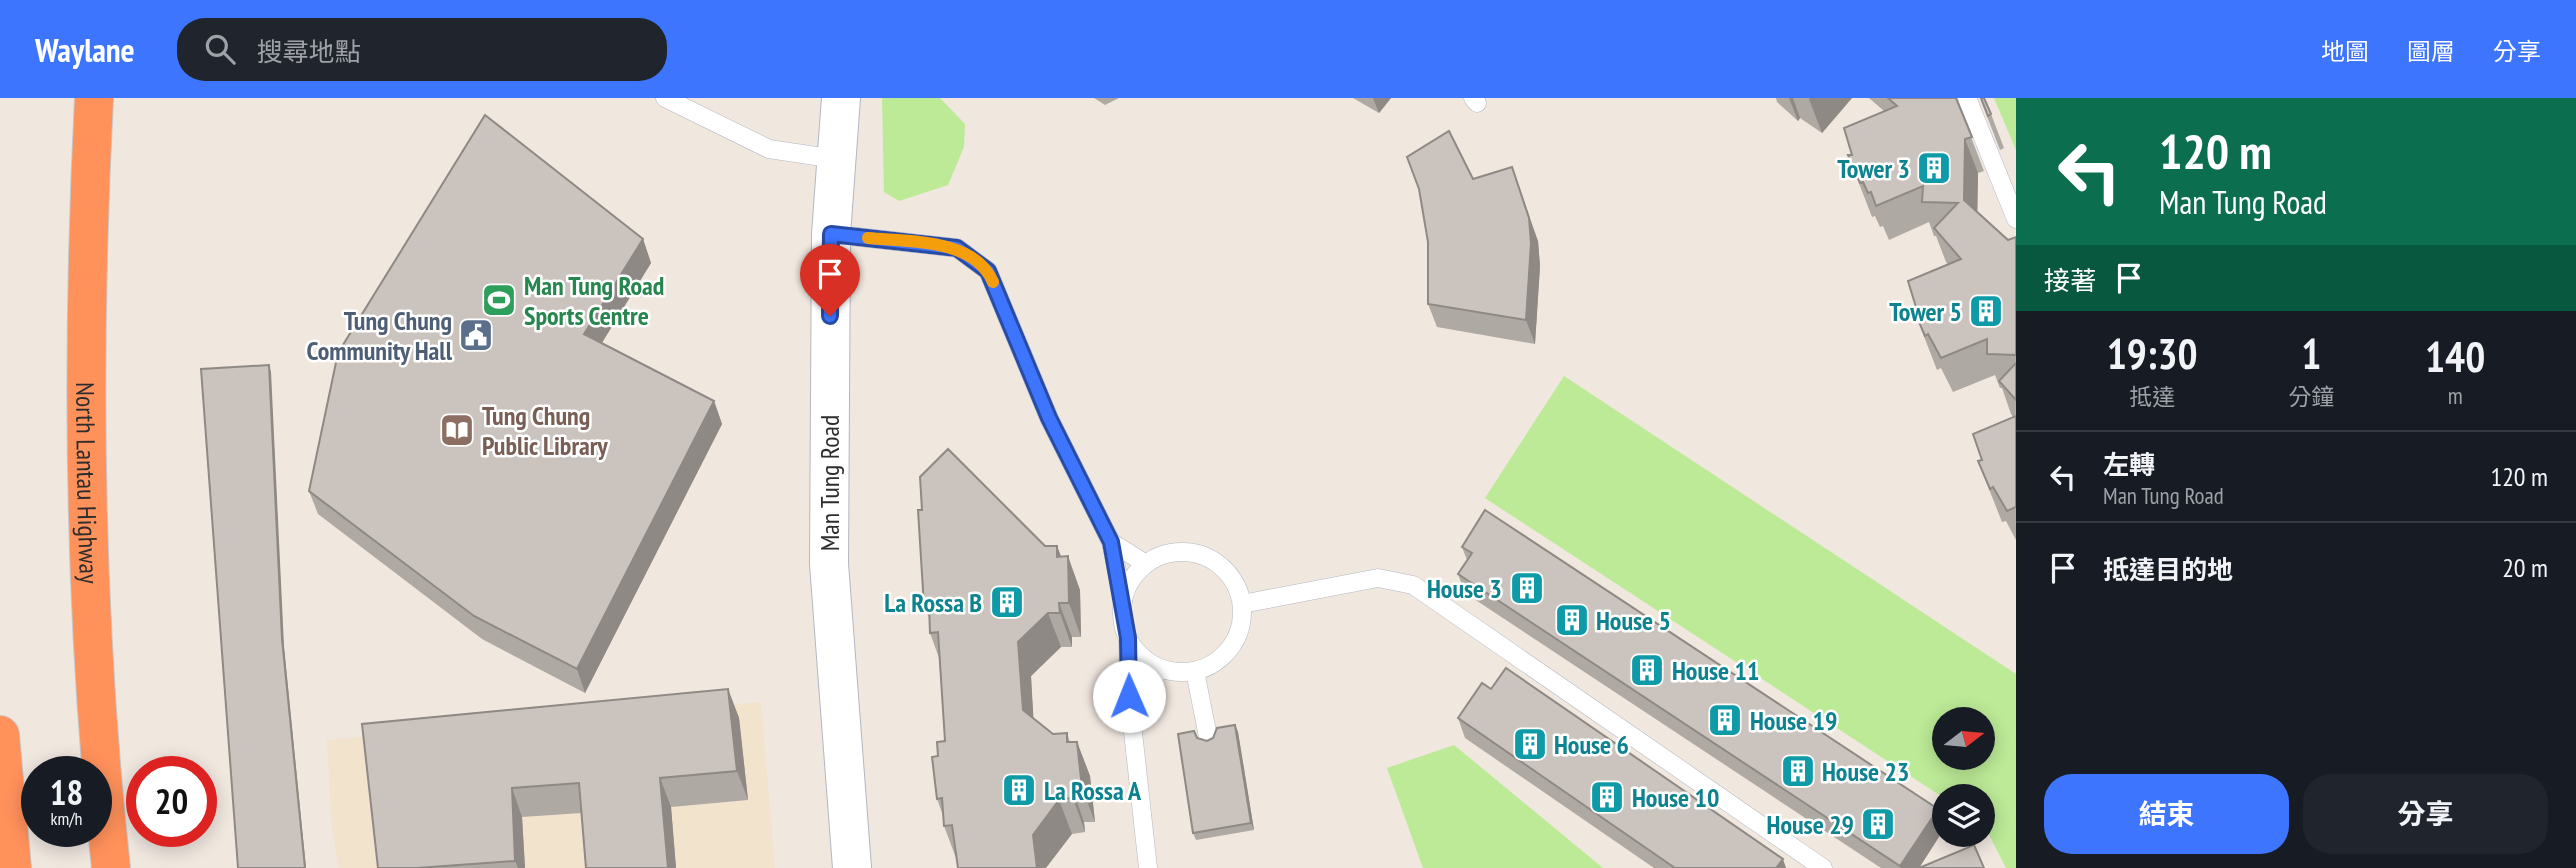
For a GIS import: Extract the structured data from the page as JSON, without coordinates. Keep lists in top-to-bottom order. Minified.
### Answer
{"streets":{"highway":["North Lantau Highway"],"street":["Man Tung Road"]},"places":{"building":["Tower 3","Tower 5","House 3","La Rossa B","House 5","House 11","House 19","House 6","House 23","La Rossa A","House 10","House 29"],"sports":["Man Tung Road Sports Centre"],"public building":["Tung Chung Community Hall"],"library":["Tung Chung Public Library"]},"north":"right","page":{"header":"Waylane","search":"搜尋地點","nav":["地圖","圖層","分享"],"turn":["120 m","Man Tung Road"],"then":"接著","eta":["19:30","抵達","1","分鐘","140","m"],"list":[{"name":"左轉","note":"Man Tung Road","value":"120 m"},{"name":"抵達目的地","value":"20 m"}],"speed":"18 km/h","limit":"20","buttons":["結束","分享"]}}
